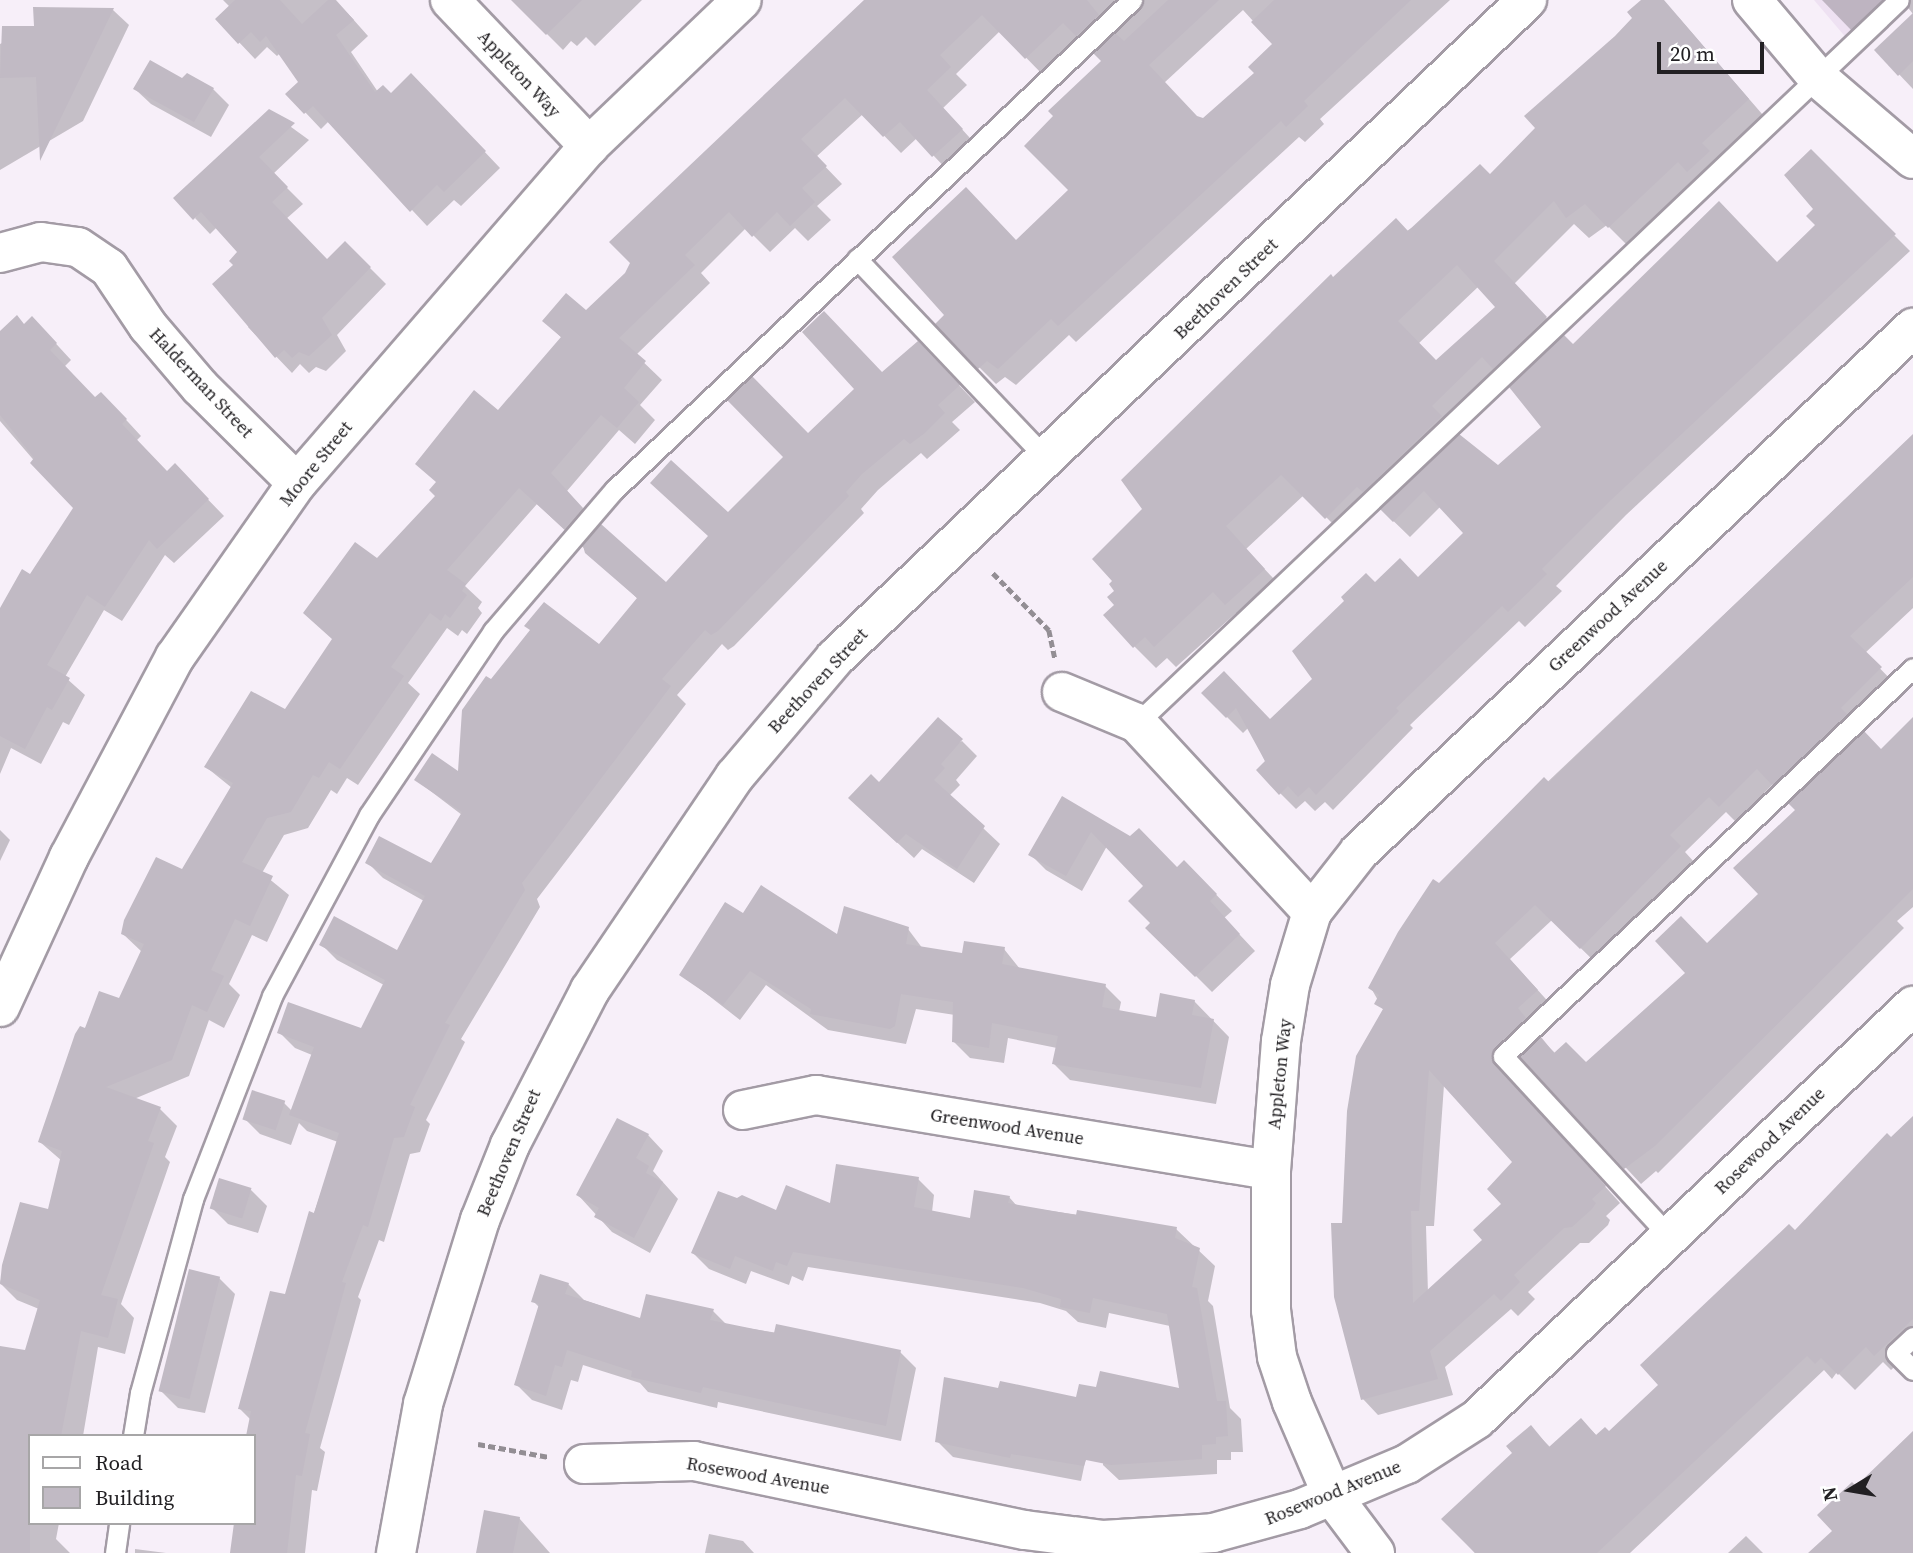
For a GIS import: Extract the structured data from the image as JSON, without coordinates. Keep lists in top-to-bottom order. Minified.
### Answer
{"streets":{"street":["Appleton Way","Beethoven Street","Halderman Street","Moore Street","Greenwood Avenue","Rosewood Avenue"]},"crossings":[["Appleton Way","Moore Street"],["Appleton Way","Greenwood Avenue"],["Appleton Way","Rosewood Avenue"],["Halderman Street","Moore Street"]],"legend":["Road","Building"],"scale_bar":"20 m","north":"left"}
